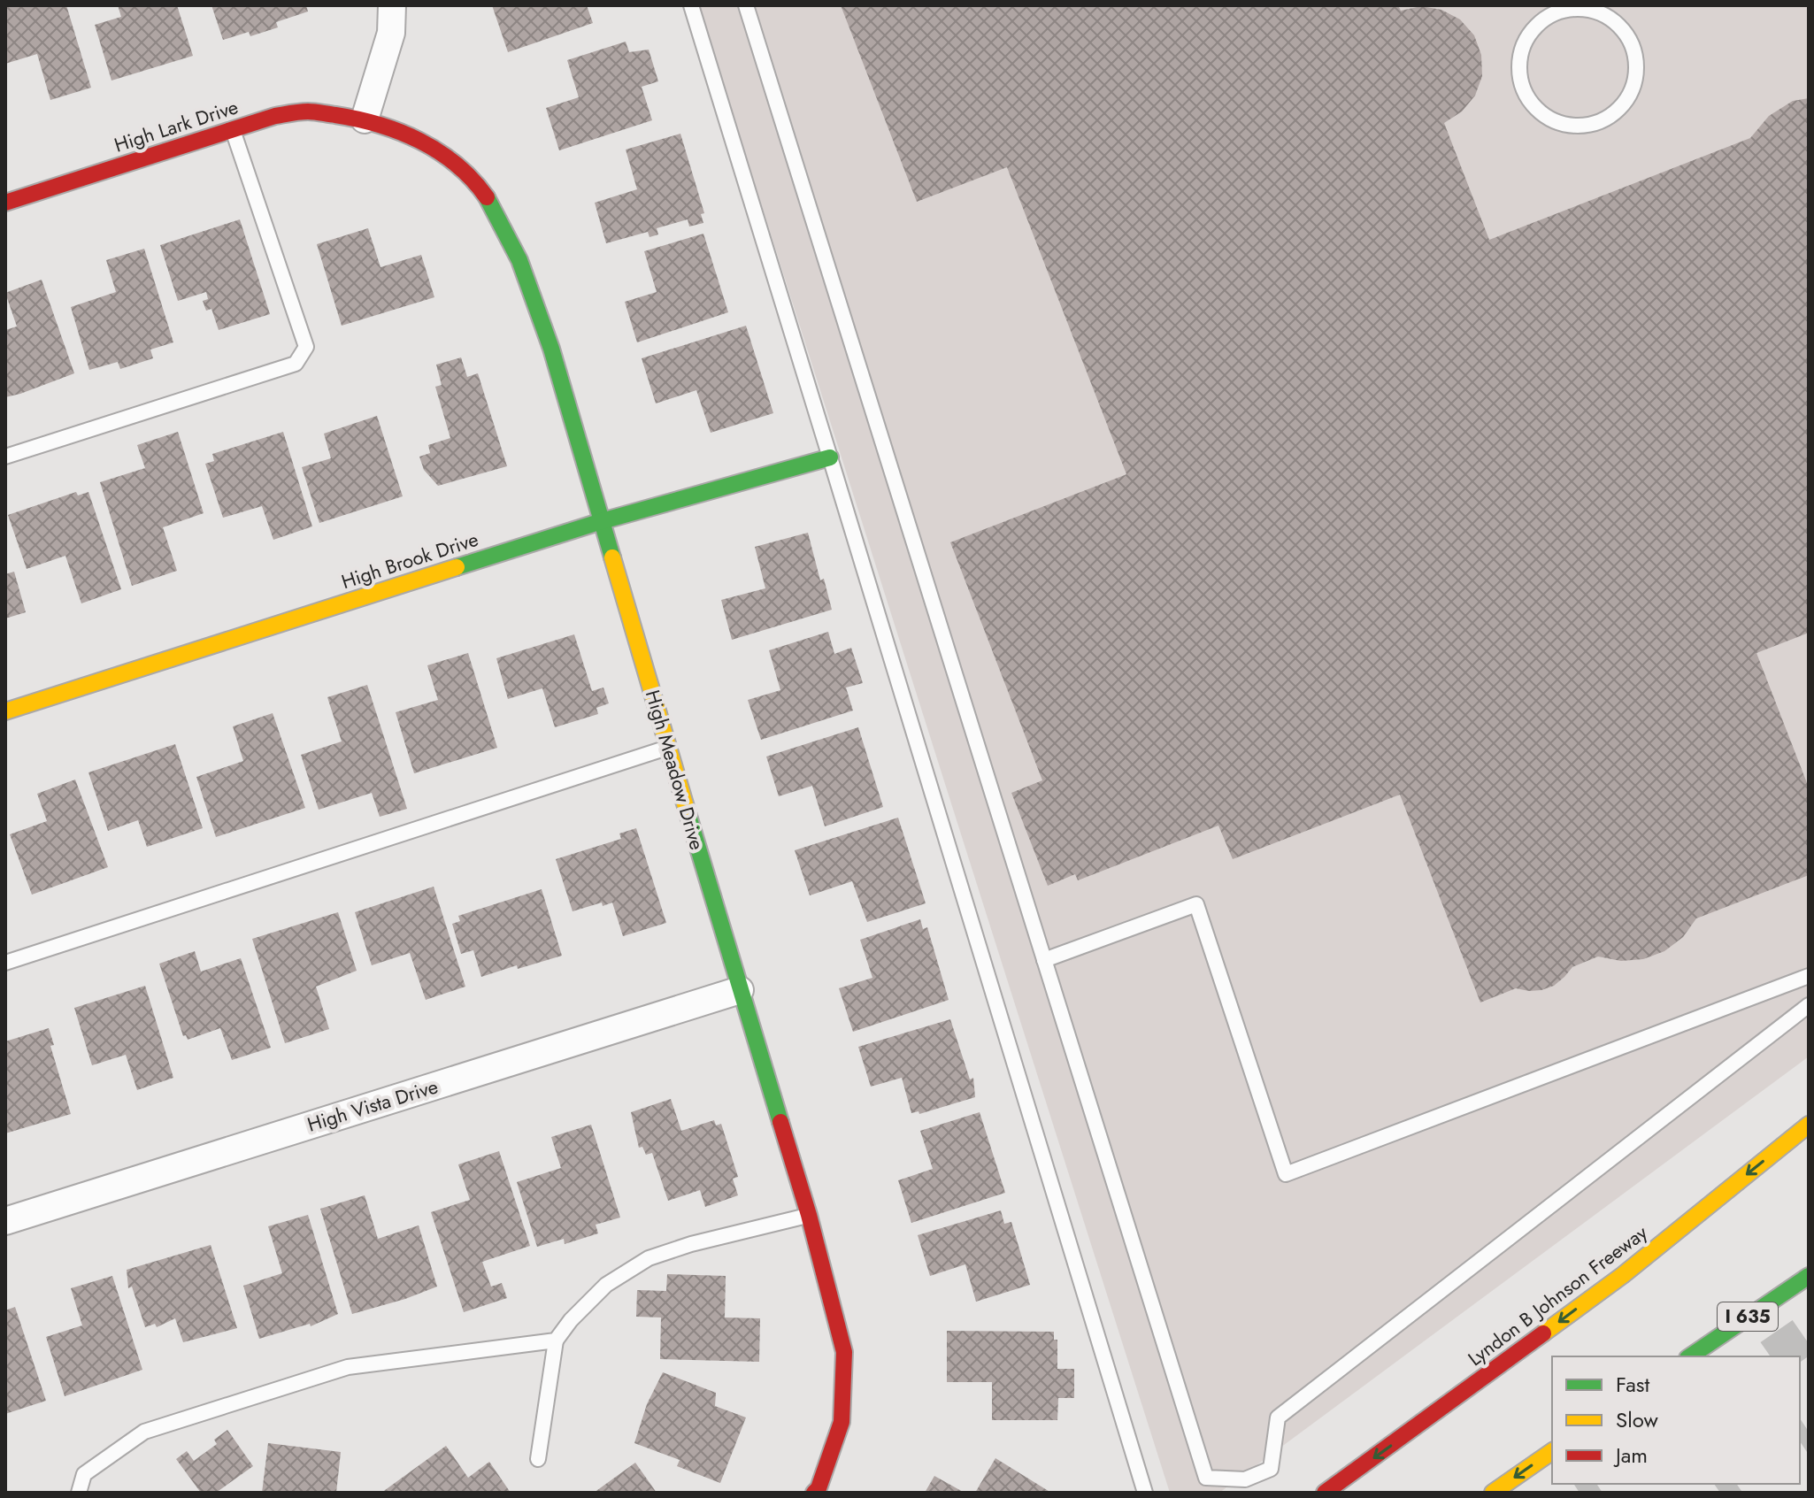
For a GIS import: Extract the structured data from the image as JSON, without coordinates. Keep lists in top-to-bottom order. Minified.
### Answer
{"streets":{"main road":["High Lark Drive","High Brook Drive","High Meadow Drive","Lyndon B Johnson Freeway","I 635"],"street":["High Vista Drive"]},"crossings":[["High Lark Drive","High Meadow Drive"],["High Brook Drive","High Meadow Drive"],["High Meadow Drive","High Vista Drive"]],"legend":["Fast","Slow","Jam"]}
